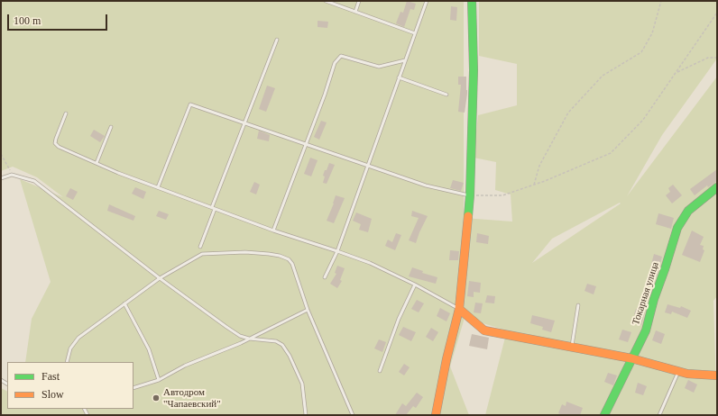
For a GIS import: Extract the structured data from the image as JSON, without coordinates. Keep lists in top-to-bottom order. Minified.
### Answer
{"streets":{"street":["Токарная улица"]},"places":["Автодром \"Чапаевский\""],"legend":["Fast","Slow"],"scale_bar":"100 m"}
